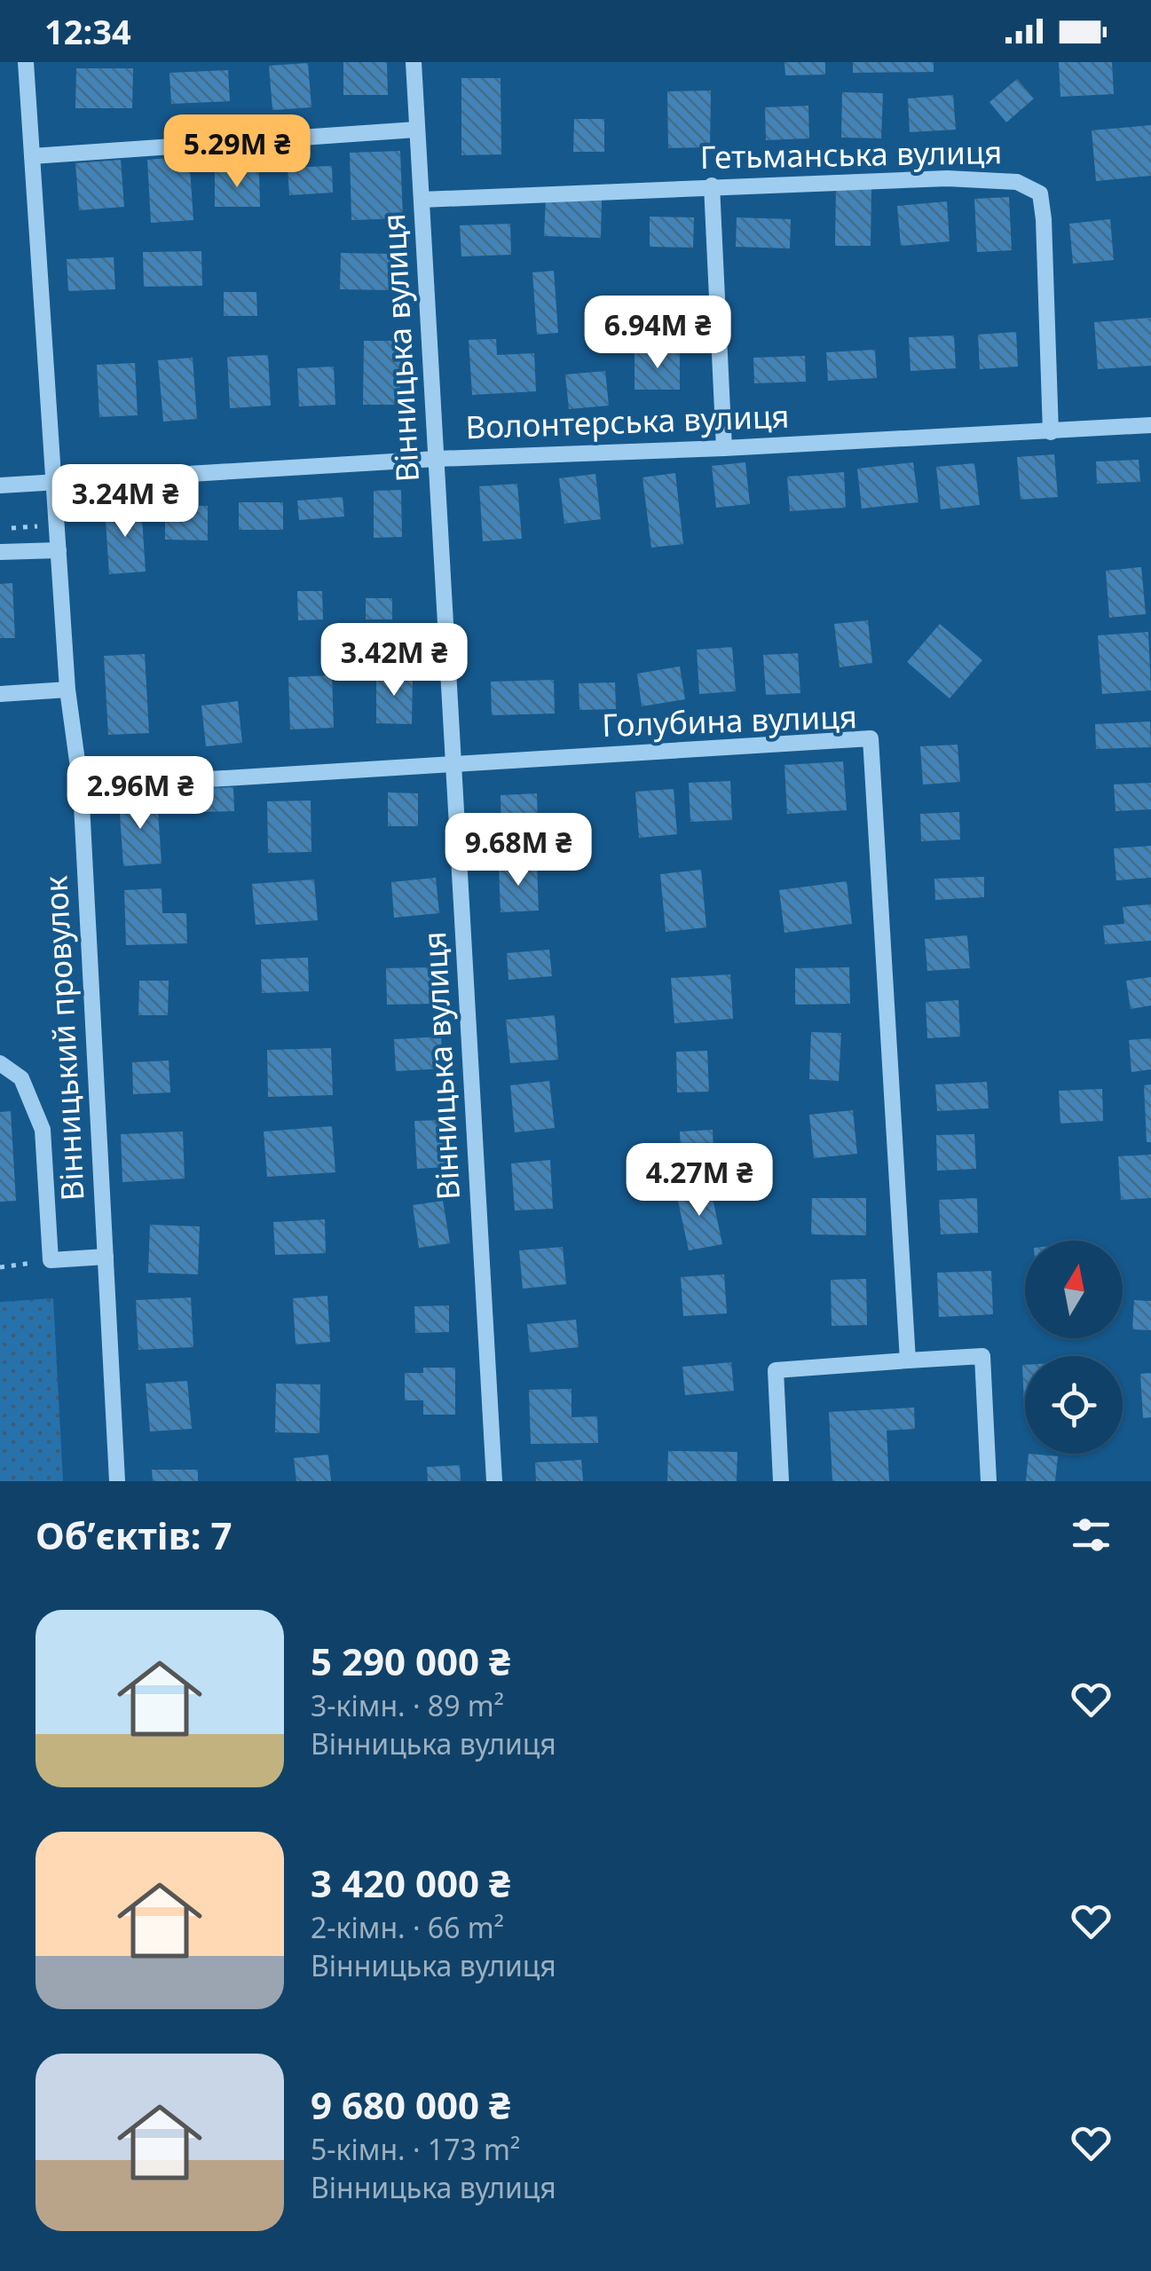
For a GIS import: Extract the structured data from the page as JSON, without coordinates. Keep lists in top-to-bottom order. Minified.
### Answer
{"streets":{"street":["Гетьманська вулиця","Вінницька вулиця","Волонтерська вулиця","Голубина вулиця","Вінницький провулок"]},"crossings":[["Гетьманська вулиця","Вінницька вулиця"],["Гетьманська вулиця","Волонтерська вулиця"],["Вінницька вулиця","Волонтерська вулиця"],["Вінницька вулиця","Голубина вулиця"],["Волонтерська вулиця","Вінницький провулок"],["Голубина вулиця","Вінницький провулок"]],"north":"top","page":{"status":"12:34","price":["5.29M ₴","6.94M ₴","3.24M ₴","3.42M ₴","2.96M ₴","9.68M ₴","4.27M ₴"],"heading":"Об’єктів: 7","list":[{"name":"5 290 000 ₴","note":"3-кімн. · 89 m² · Вінницька вулиця"},{"name":"3 420 000 ₴","note":"2-кімн. · 66 m² · Вінницька вулиця"},{"name":"9 680 000 ₴","note":"5-кімн. · 173 m² · Вінницька вулиця"}]}}
